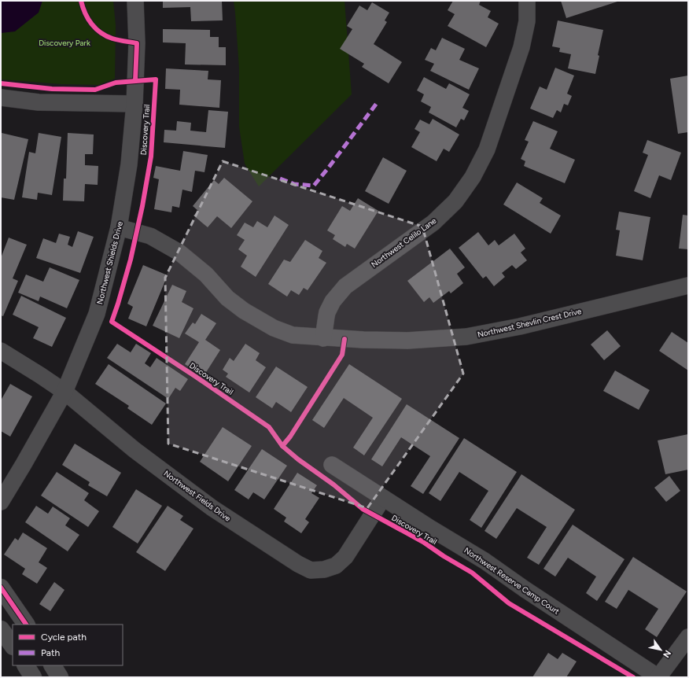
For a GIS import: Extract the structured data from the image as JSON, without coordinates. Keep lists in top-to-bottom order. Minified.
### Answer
{"streets":{"street":["Northwest Celilo Lane","Northwest Shields Drive","Northwest Shevlin Crest Drive","Northwest Fields Drive","Northwest Reserve Camp Court"],"cycle path":["Discovery Trail"]},"crossings":[["Northwest Celilo Lane","Northwest Shevlin Crest Drive"],["Northwest Shields Drive","Northwest Shevlin Crest Drive"],["Northwest Shields Drive","Northwest Fields Drive"],["Northwest Fields Drive","Northwest Reserve Camp Court"]],"parks":["Discovery Park"],"legend":["Cycle path","Path"],"north":"bottom right"}
